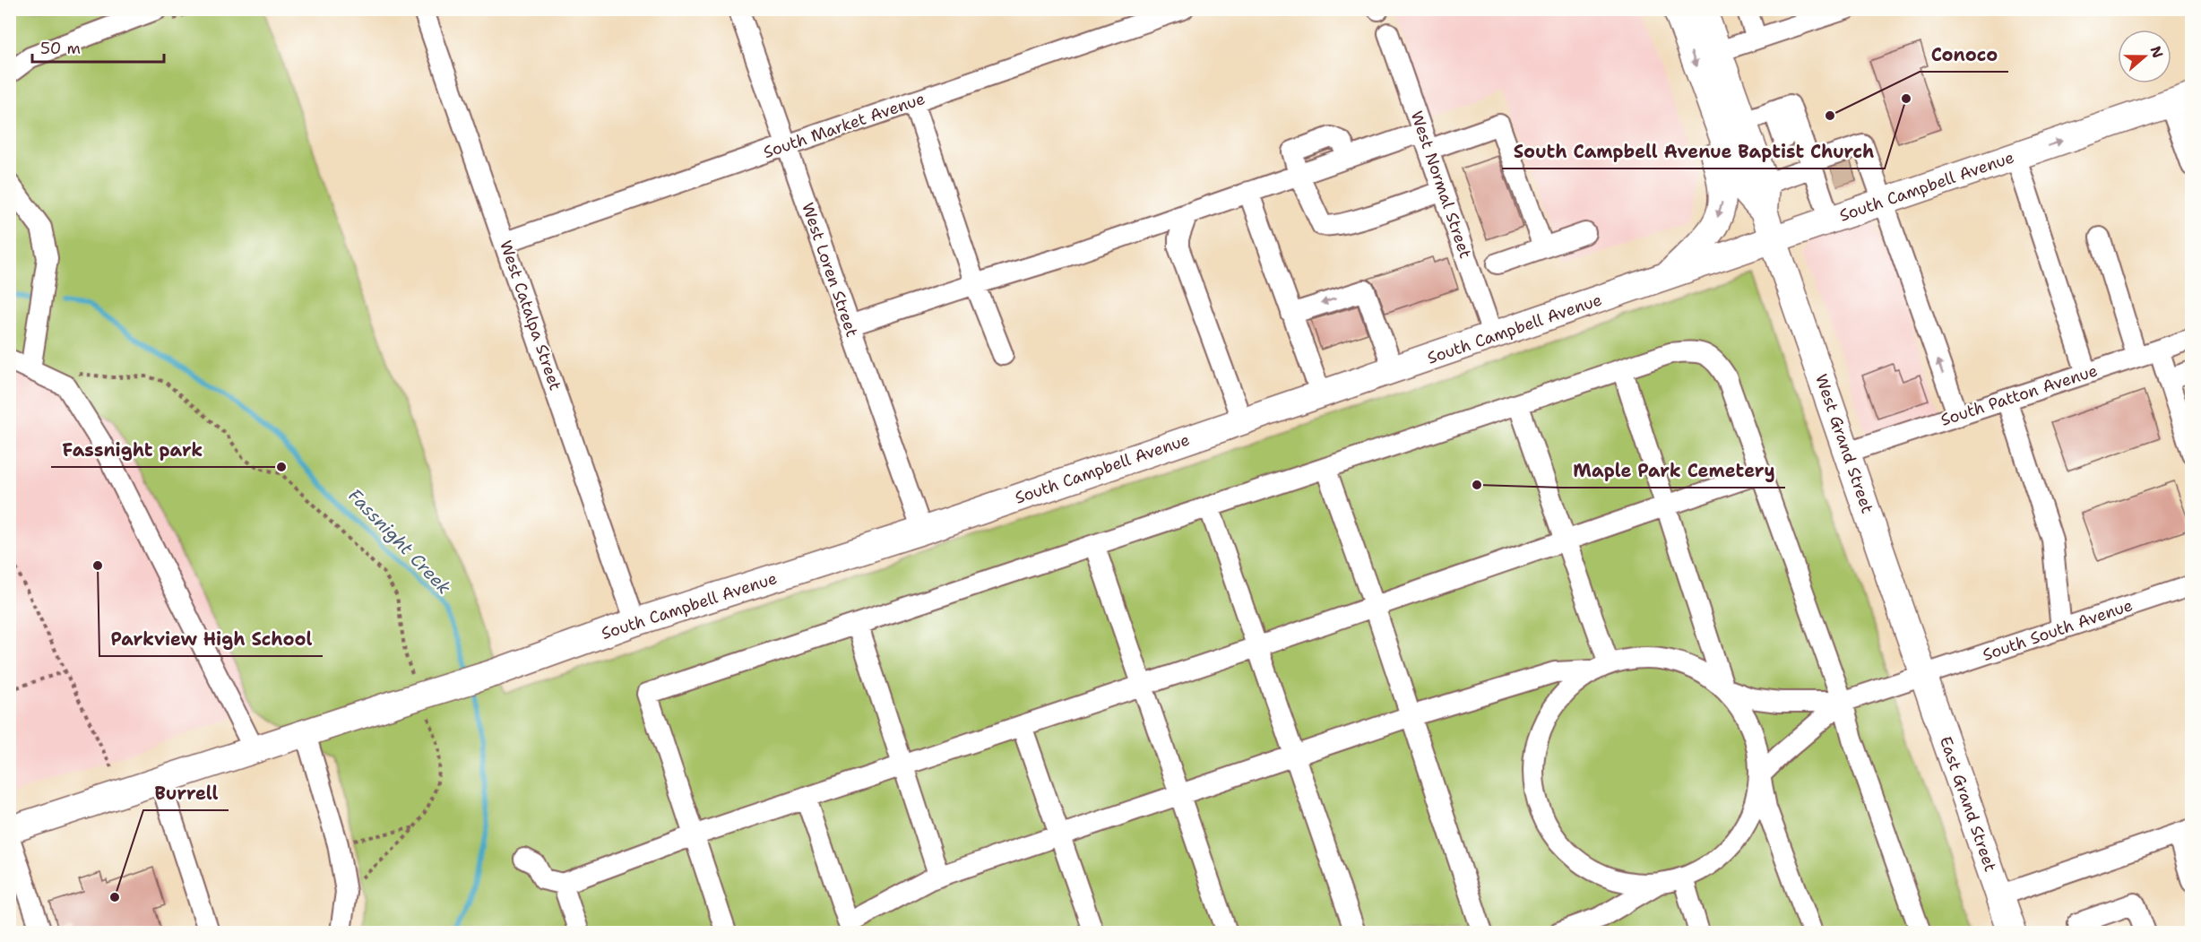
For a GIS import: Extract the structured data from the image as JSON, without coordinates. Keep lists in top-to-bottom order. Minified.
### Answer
{"streets":{"main road":["South Campbell Avenue","West Grand Street","East Grand Street"],"street":["South Market Avenue","West Normal Street","West Loren Street","West Catalpa Street","South Patton Avenue","South South Avenue"]},"crossings":[["South Market Avenue","West Loren Street"],["South Market Avenue","West Catalpa Street"],["West Normal Street","South Campbell Avenue"],["South Campbell Avenue","West Loren Street"],["South Campbell Avenue","West Catalpa Street"],["South Campbell Avenue","West Grand Street"],["South Patton Avenue","West Grand Street"],["West Grand Street","South South Avenue"],["West Grand Street","East Grand Street"],["South South Avenue","East Grand Street"]],"water":["Fassnight Creek"],"places":["South Campbell Avenue Baptist Church","Conoco","Fassnight park","Maple Park Cemetery","Parkview High School","Burrell"],"scale_bar":"50 m","north":"right"}
